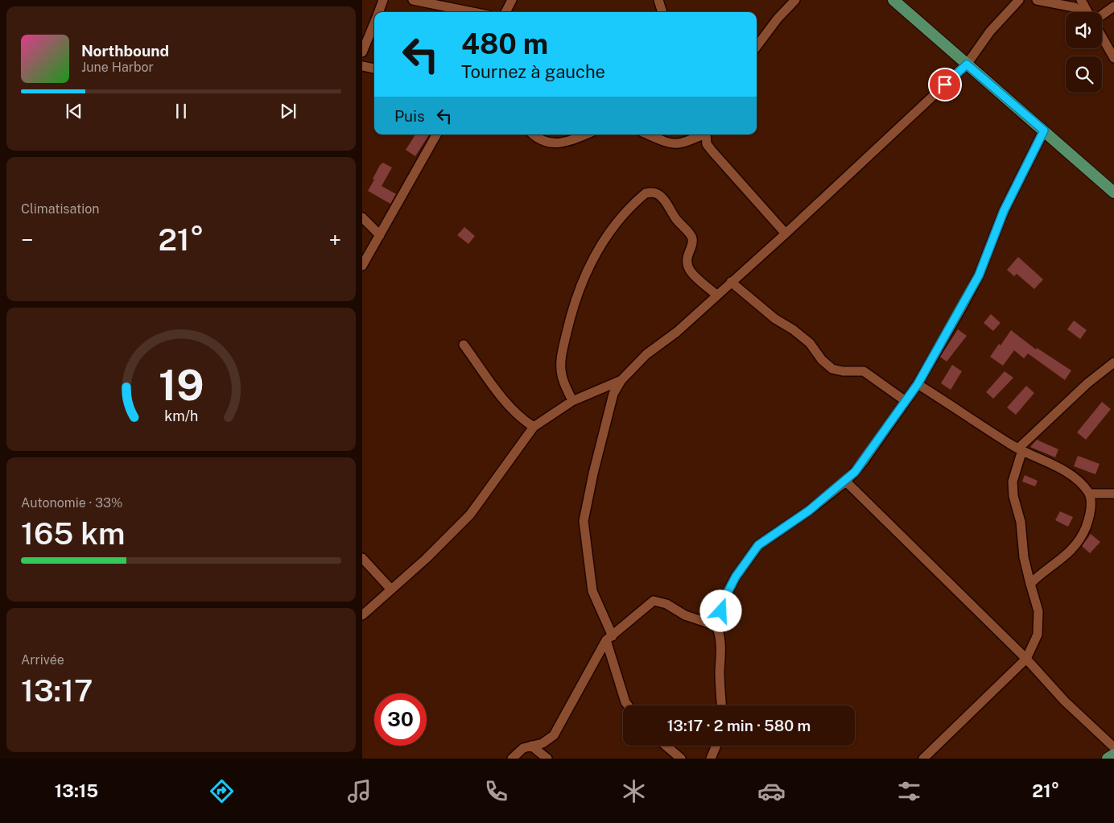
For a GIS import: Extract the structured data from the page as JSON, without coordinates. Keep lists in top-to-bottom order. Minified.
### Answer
{"page":{"turn":["480 m","Tournez à gauche"],"song":["Northbound","June Harbor"],"then":"Puis","tile":["Climatisation",["Autonomie · 33%","165 km"],["Arrivée","13:17"]],"heat":["−","21°","+"],"limit":"30","trip":"13:17 · 2 min · 580 m","tabs":["13:15","21°"],"gauge":["19","km/h"]}}
